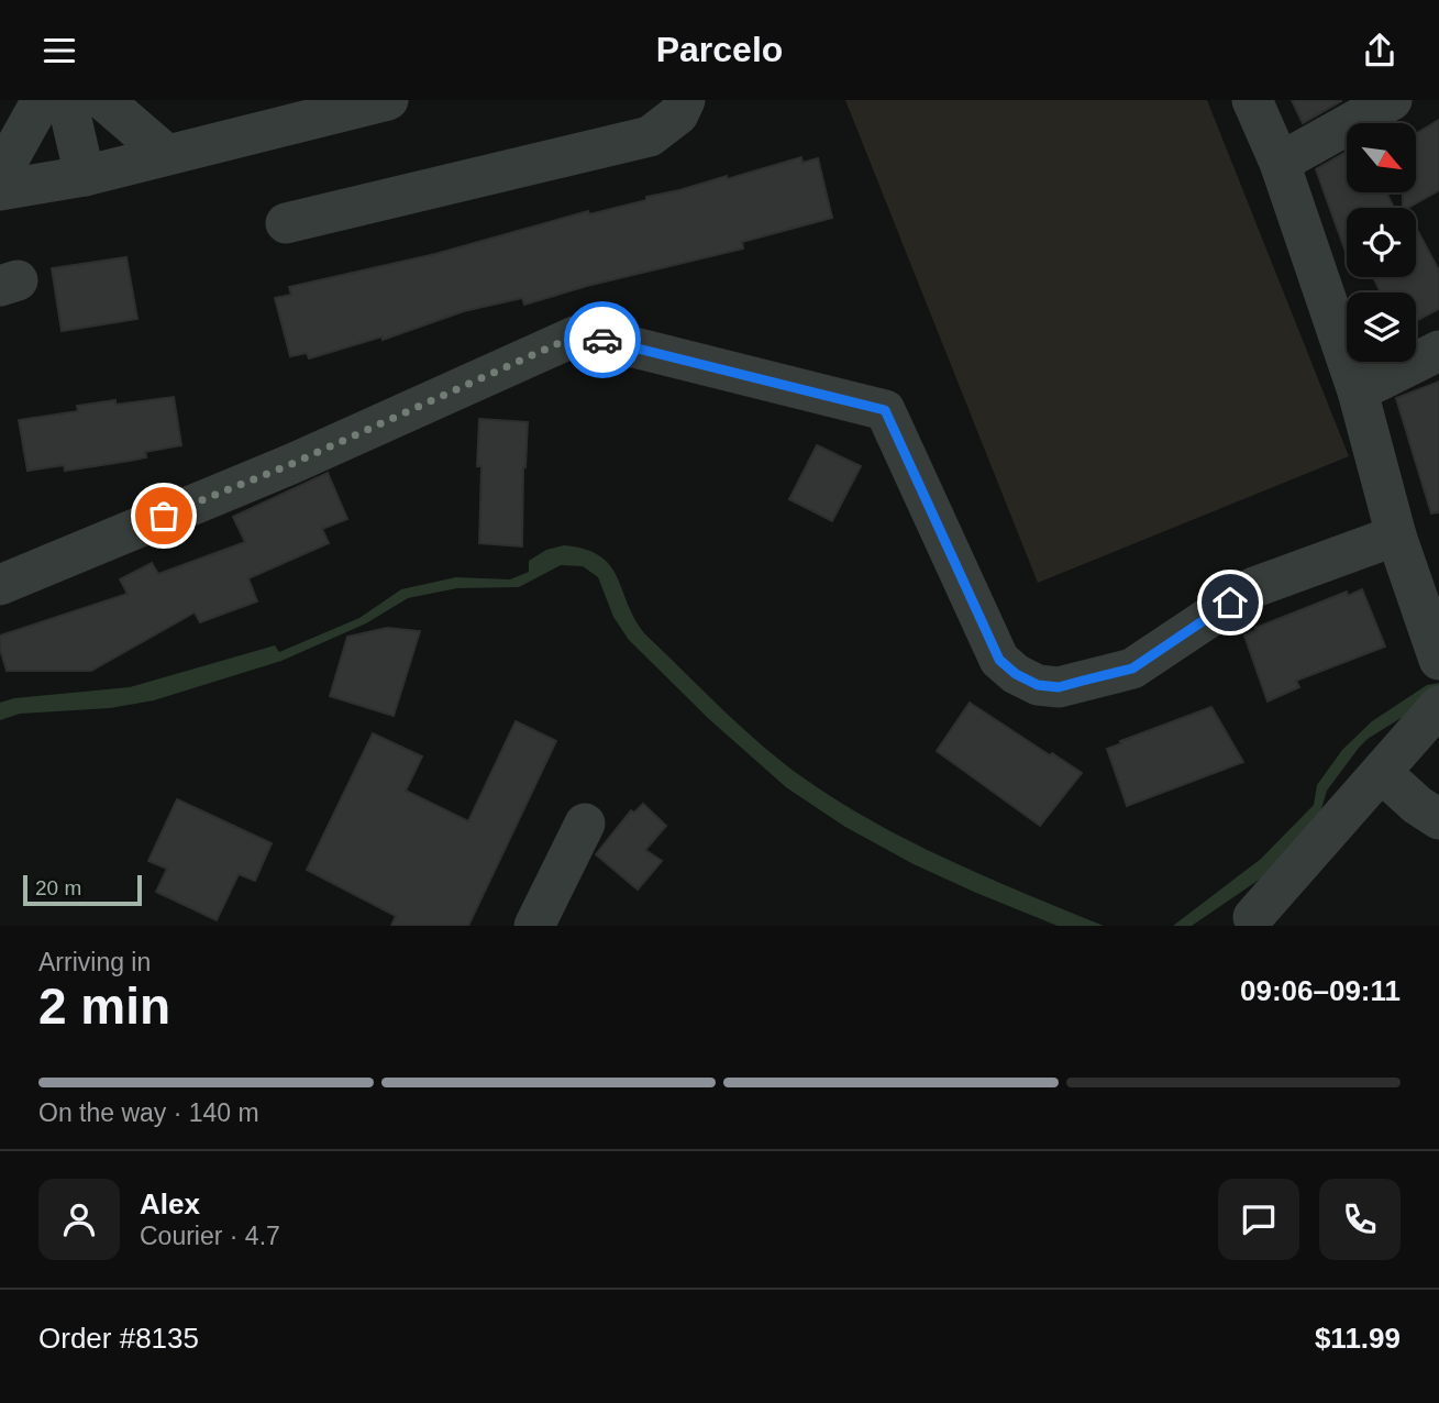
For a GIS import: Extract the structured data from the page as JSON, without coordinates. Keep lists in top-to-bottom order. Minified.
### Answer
{"scale_bar":"20 m","north":"bottom right","page":{"header":"Parcelo","scale":"20 m","heading":["2 min","Arriving in","09:06–09:11"],"panel":["Alex","Courier · 4.7","Order #8135","$11.99"],"bar":"On the way · 140 m"}}
